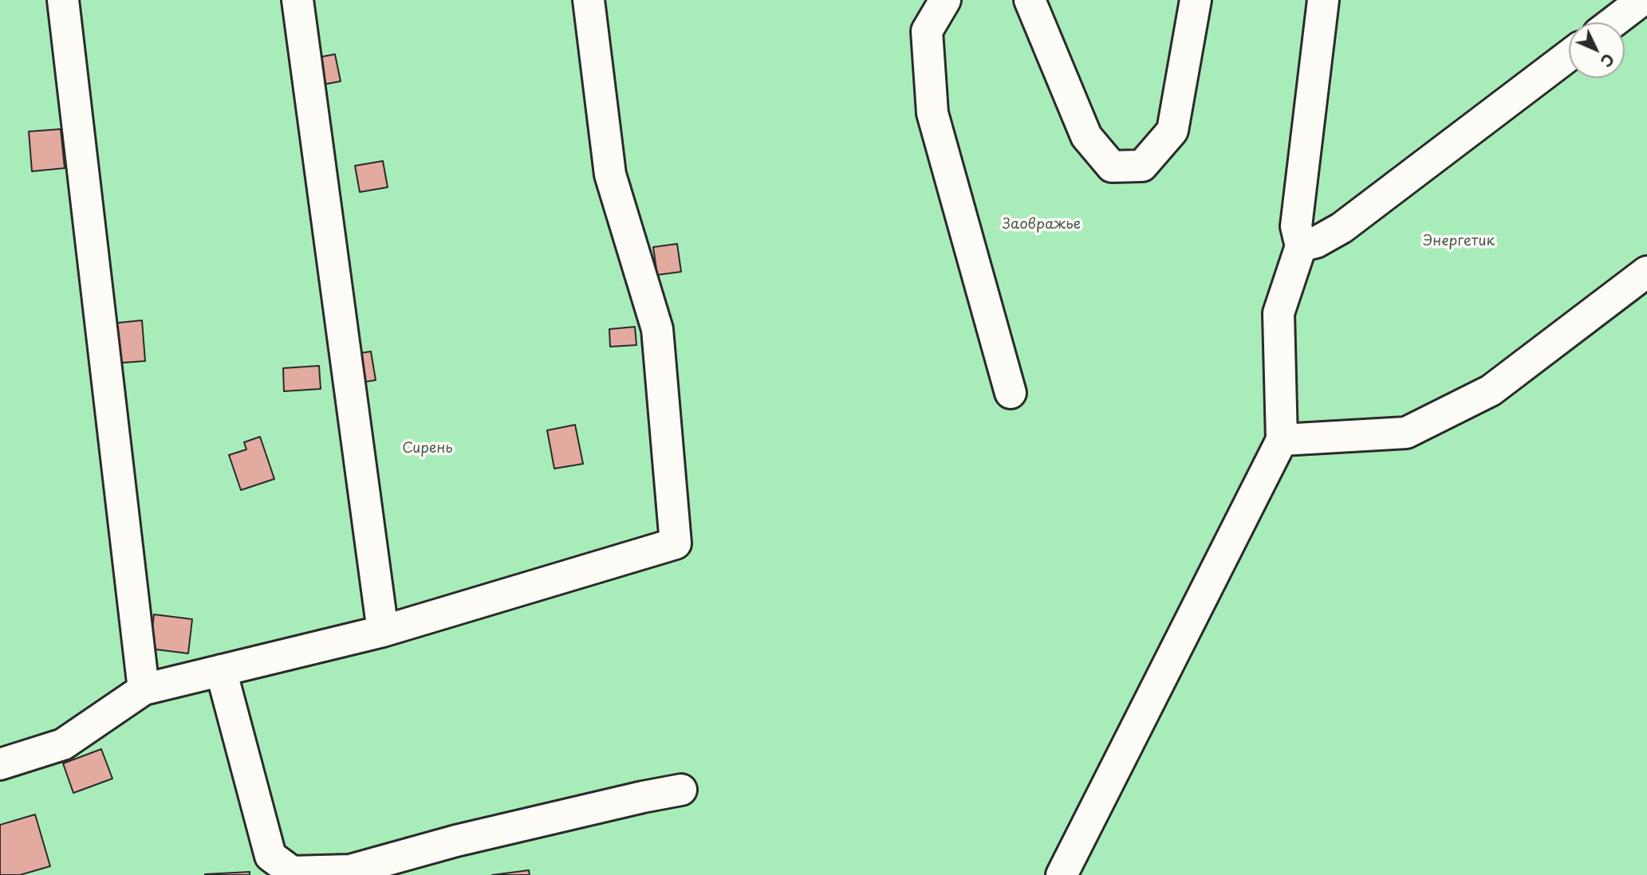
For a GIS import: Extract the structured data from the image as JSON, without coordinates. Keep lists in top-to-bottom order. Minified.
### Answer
{"parks":["Заовражье","Энергетик","Сирень"],"north":"bottom right"}
